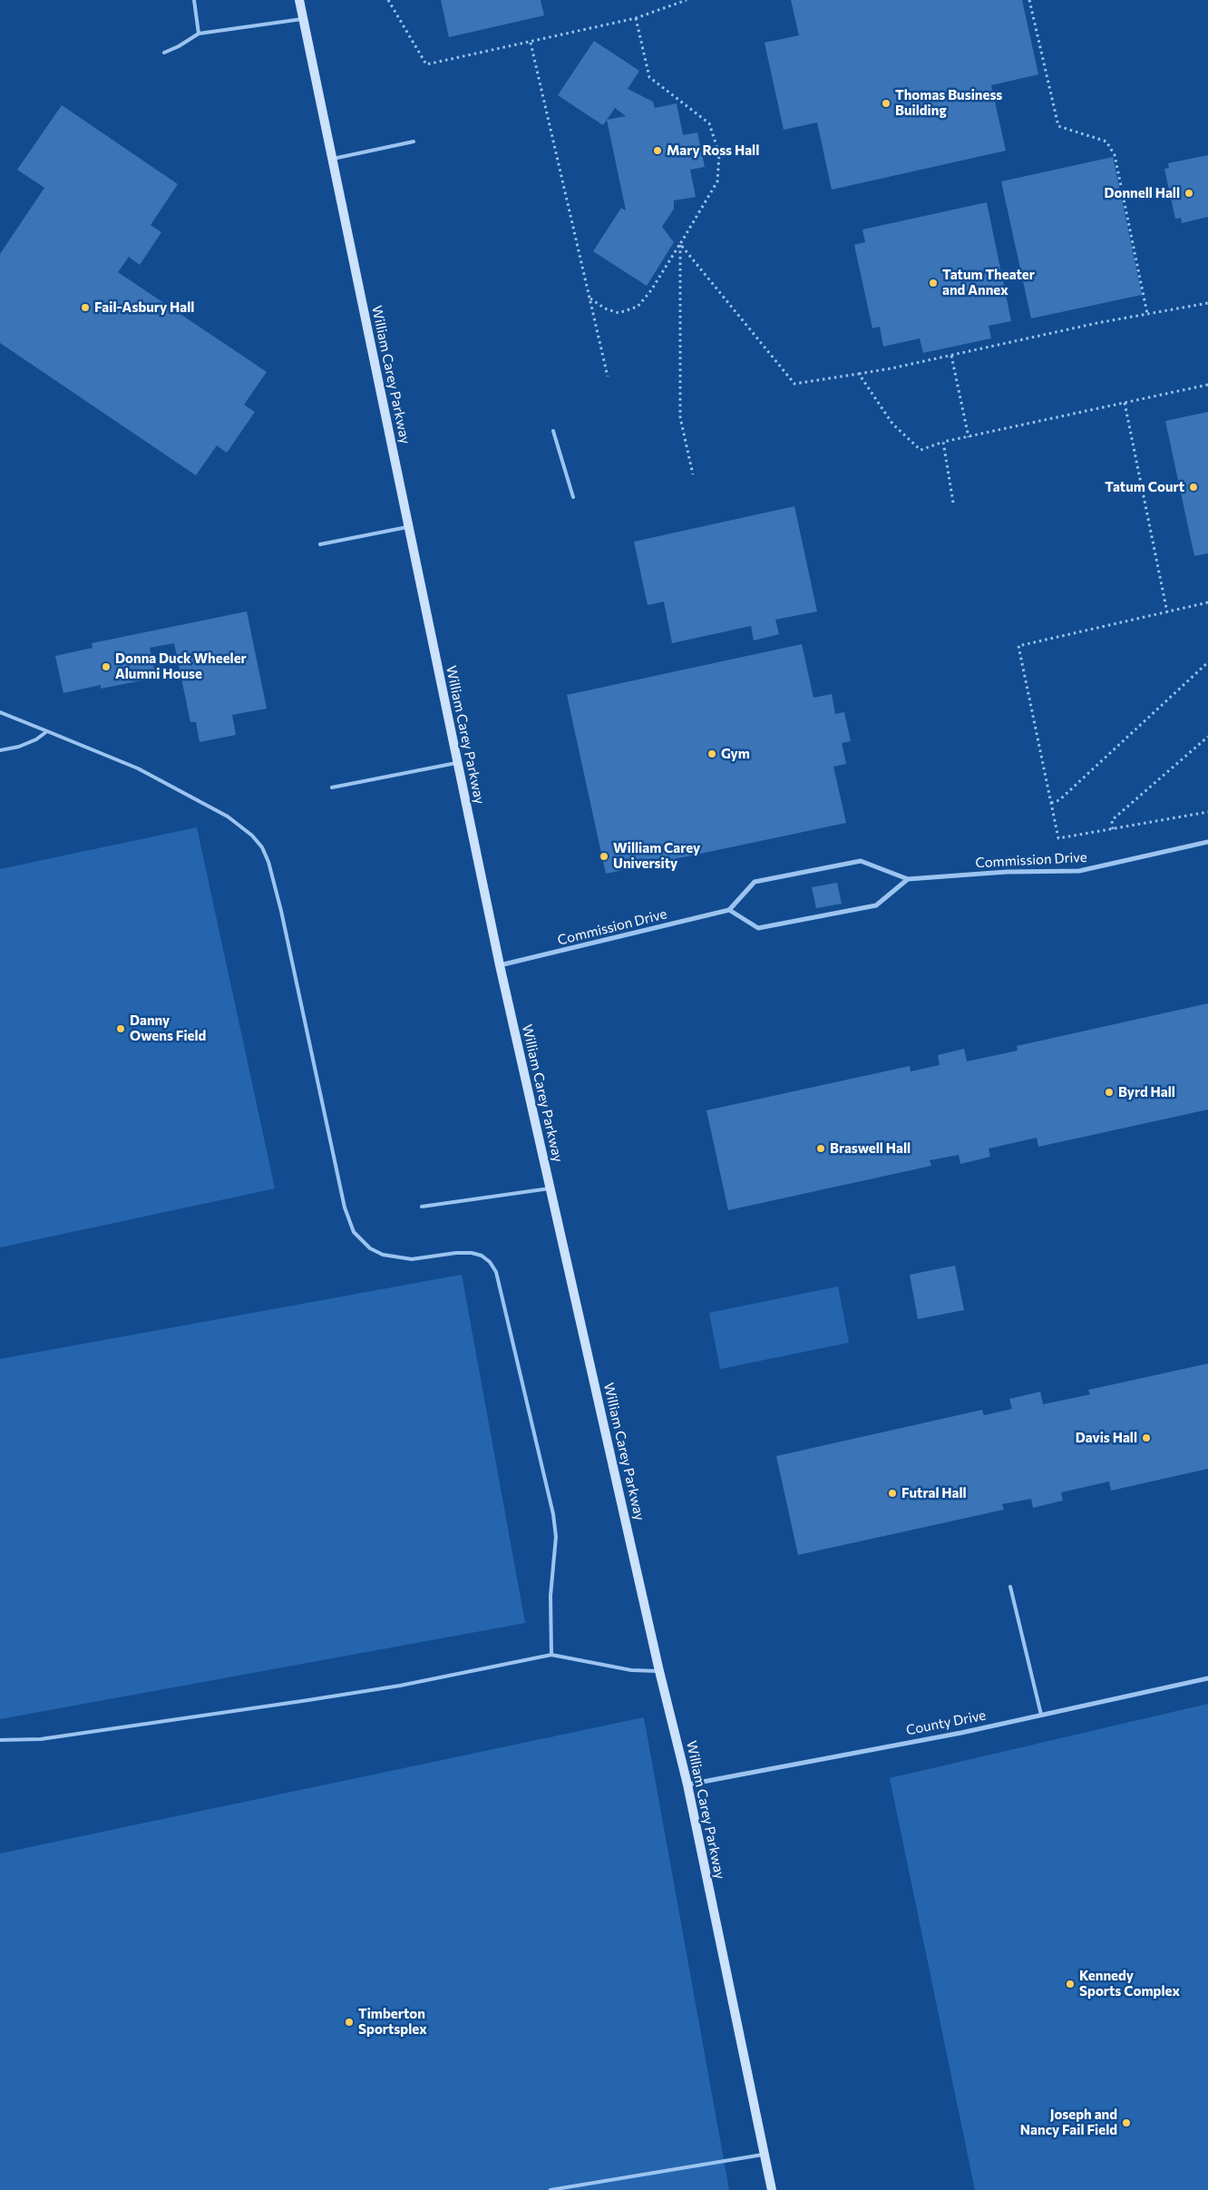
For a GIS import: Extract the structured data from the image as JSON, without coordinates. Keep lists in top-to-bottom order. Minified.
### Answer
{"streets":{"street":["William Carey Parkway","Commission Drive","County Drive"]},"crossings":[["William Carey Parkway","Commission Drive"],["William Carey Parkway","County Drive"]],"places":["Thomas Business Building","Mary Ross Hall","Donnell Hall","Tatum Theater and Annex","Fail-Asbury Hall","Tatum Court","Donna Duck Wheeler Alumni House","Gym","William Carey University","Danny Owens Field","Byrd Hall","Braswell Hall","Davis Hall","Futral Hall","Kennedy Sports Complex","Timberton Sportsplex","Joseph and Nancy Fail Field"]}
